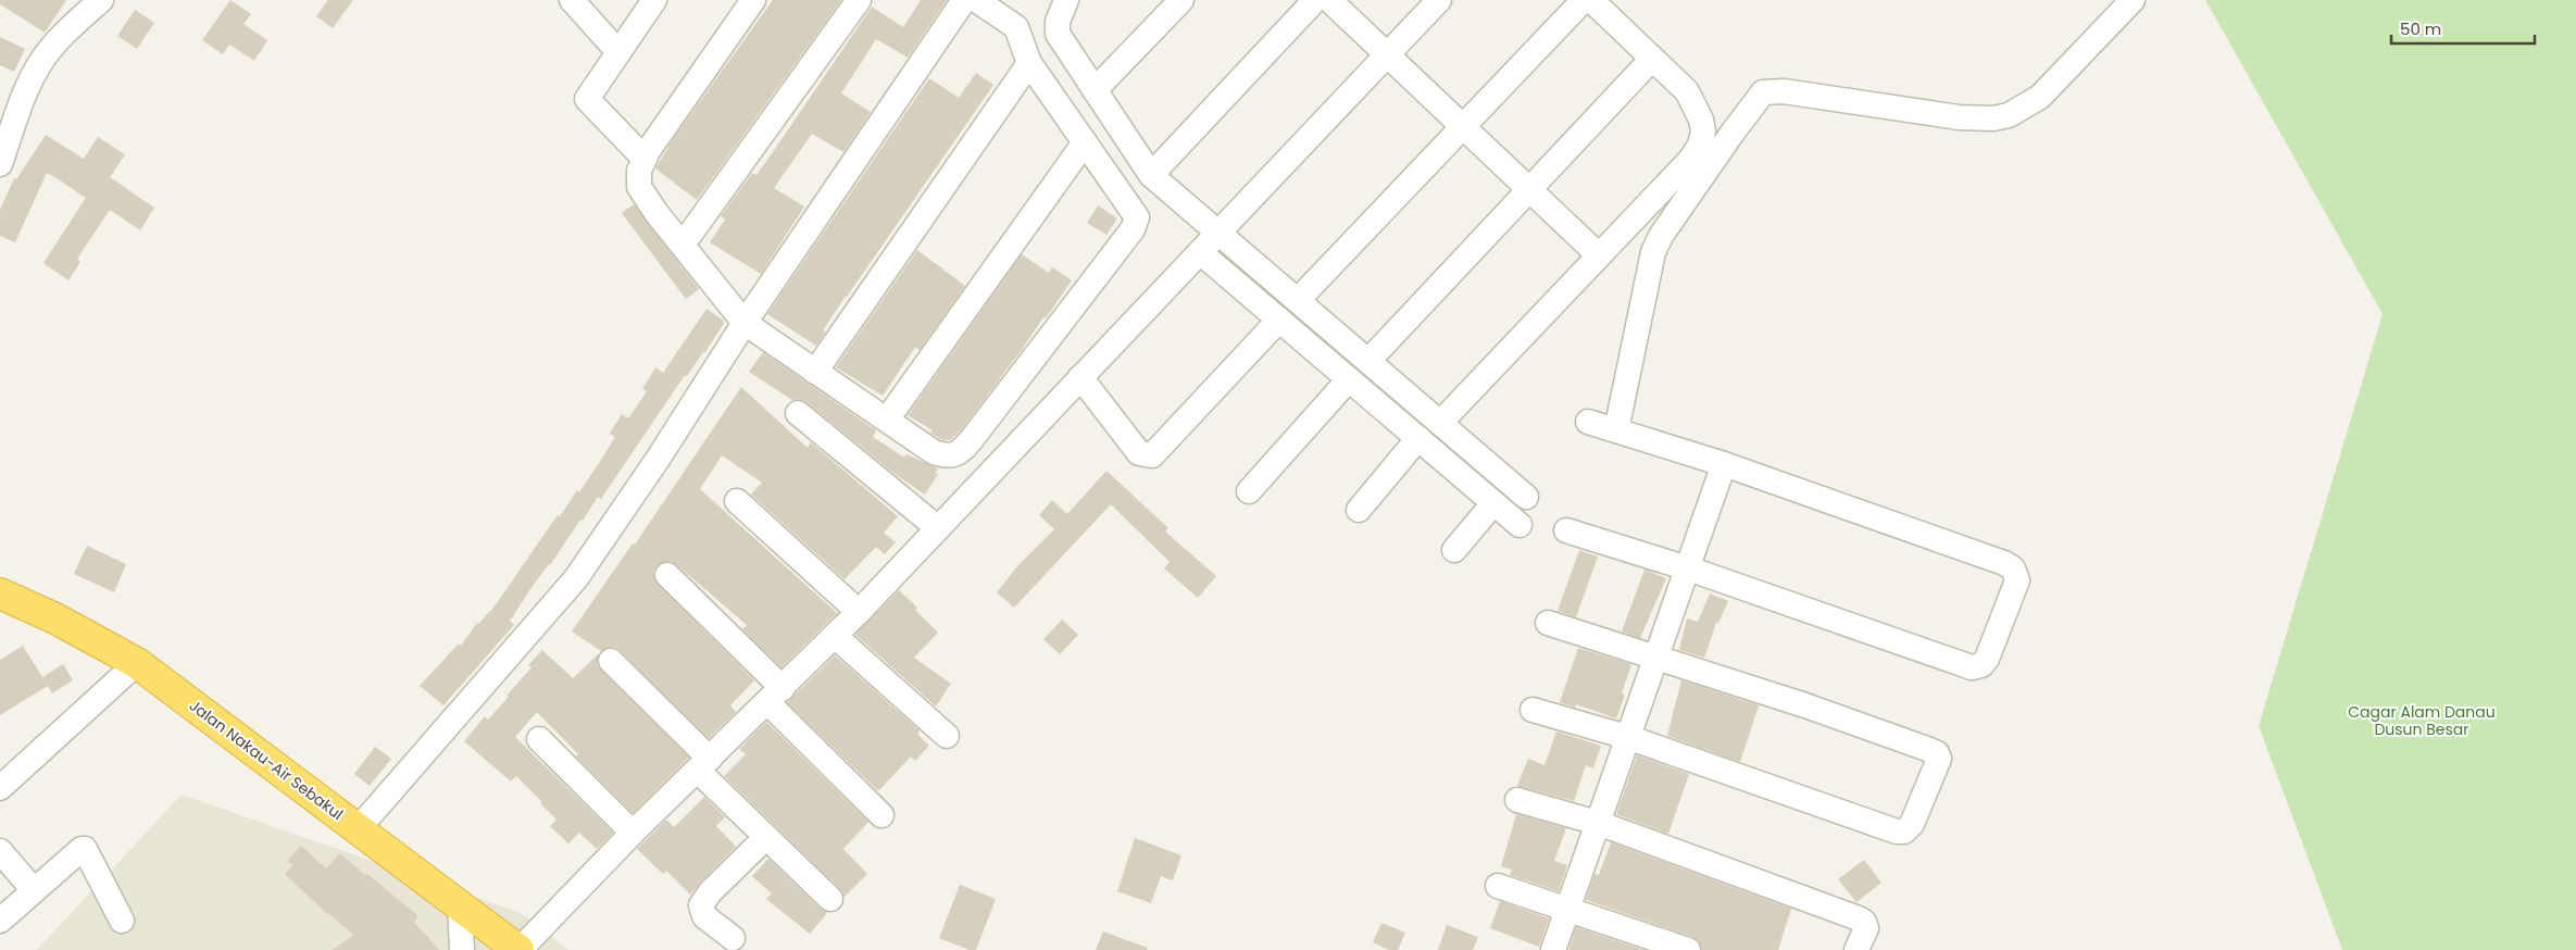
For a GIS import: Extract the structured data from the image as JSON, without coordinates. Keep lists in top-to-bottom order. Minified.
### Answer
{"streets":{"highway":["Jalan Nakau-Air Sebakul"]},"parks":["Cagar Alam Danau Dusun Besar"],"scale_bar":"50 m"}
